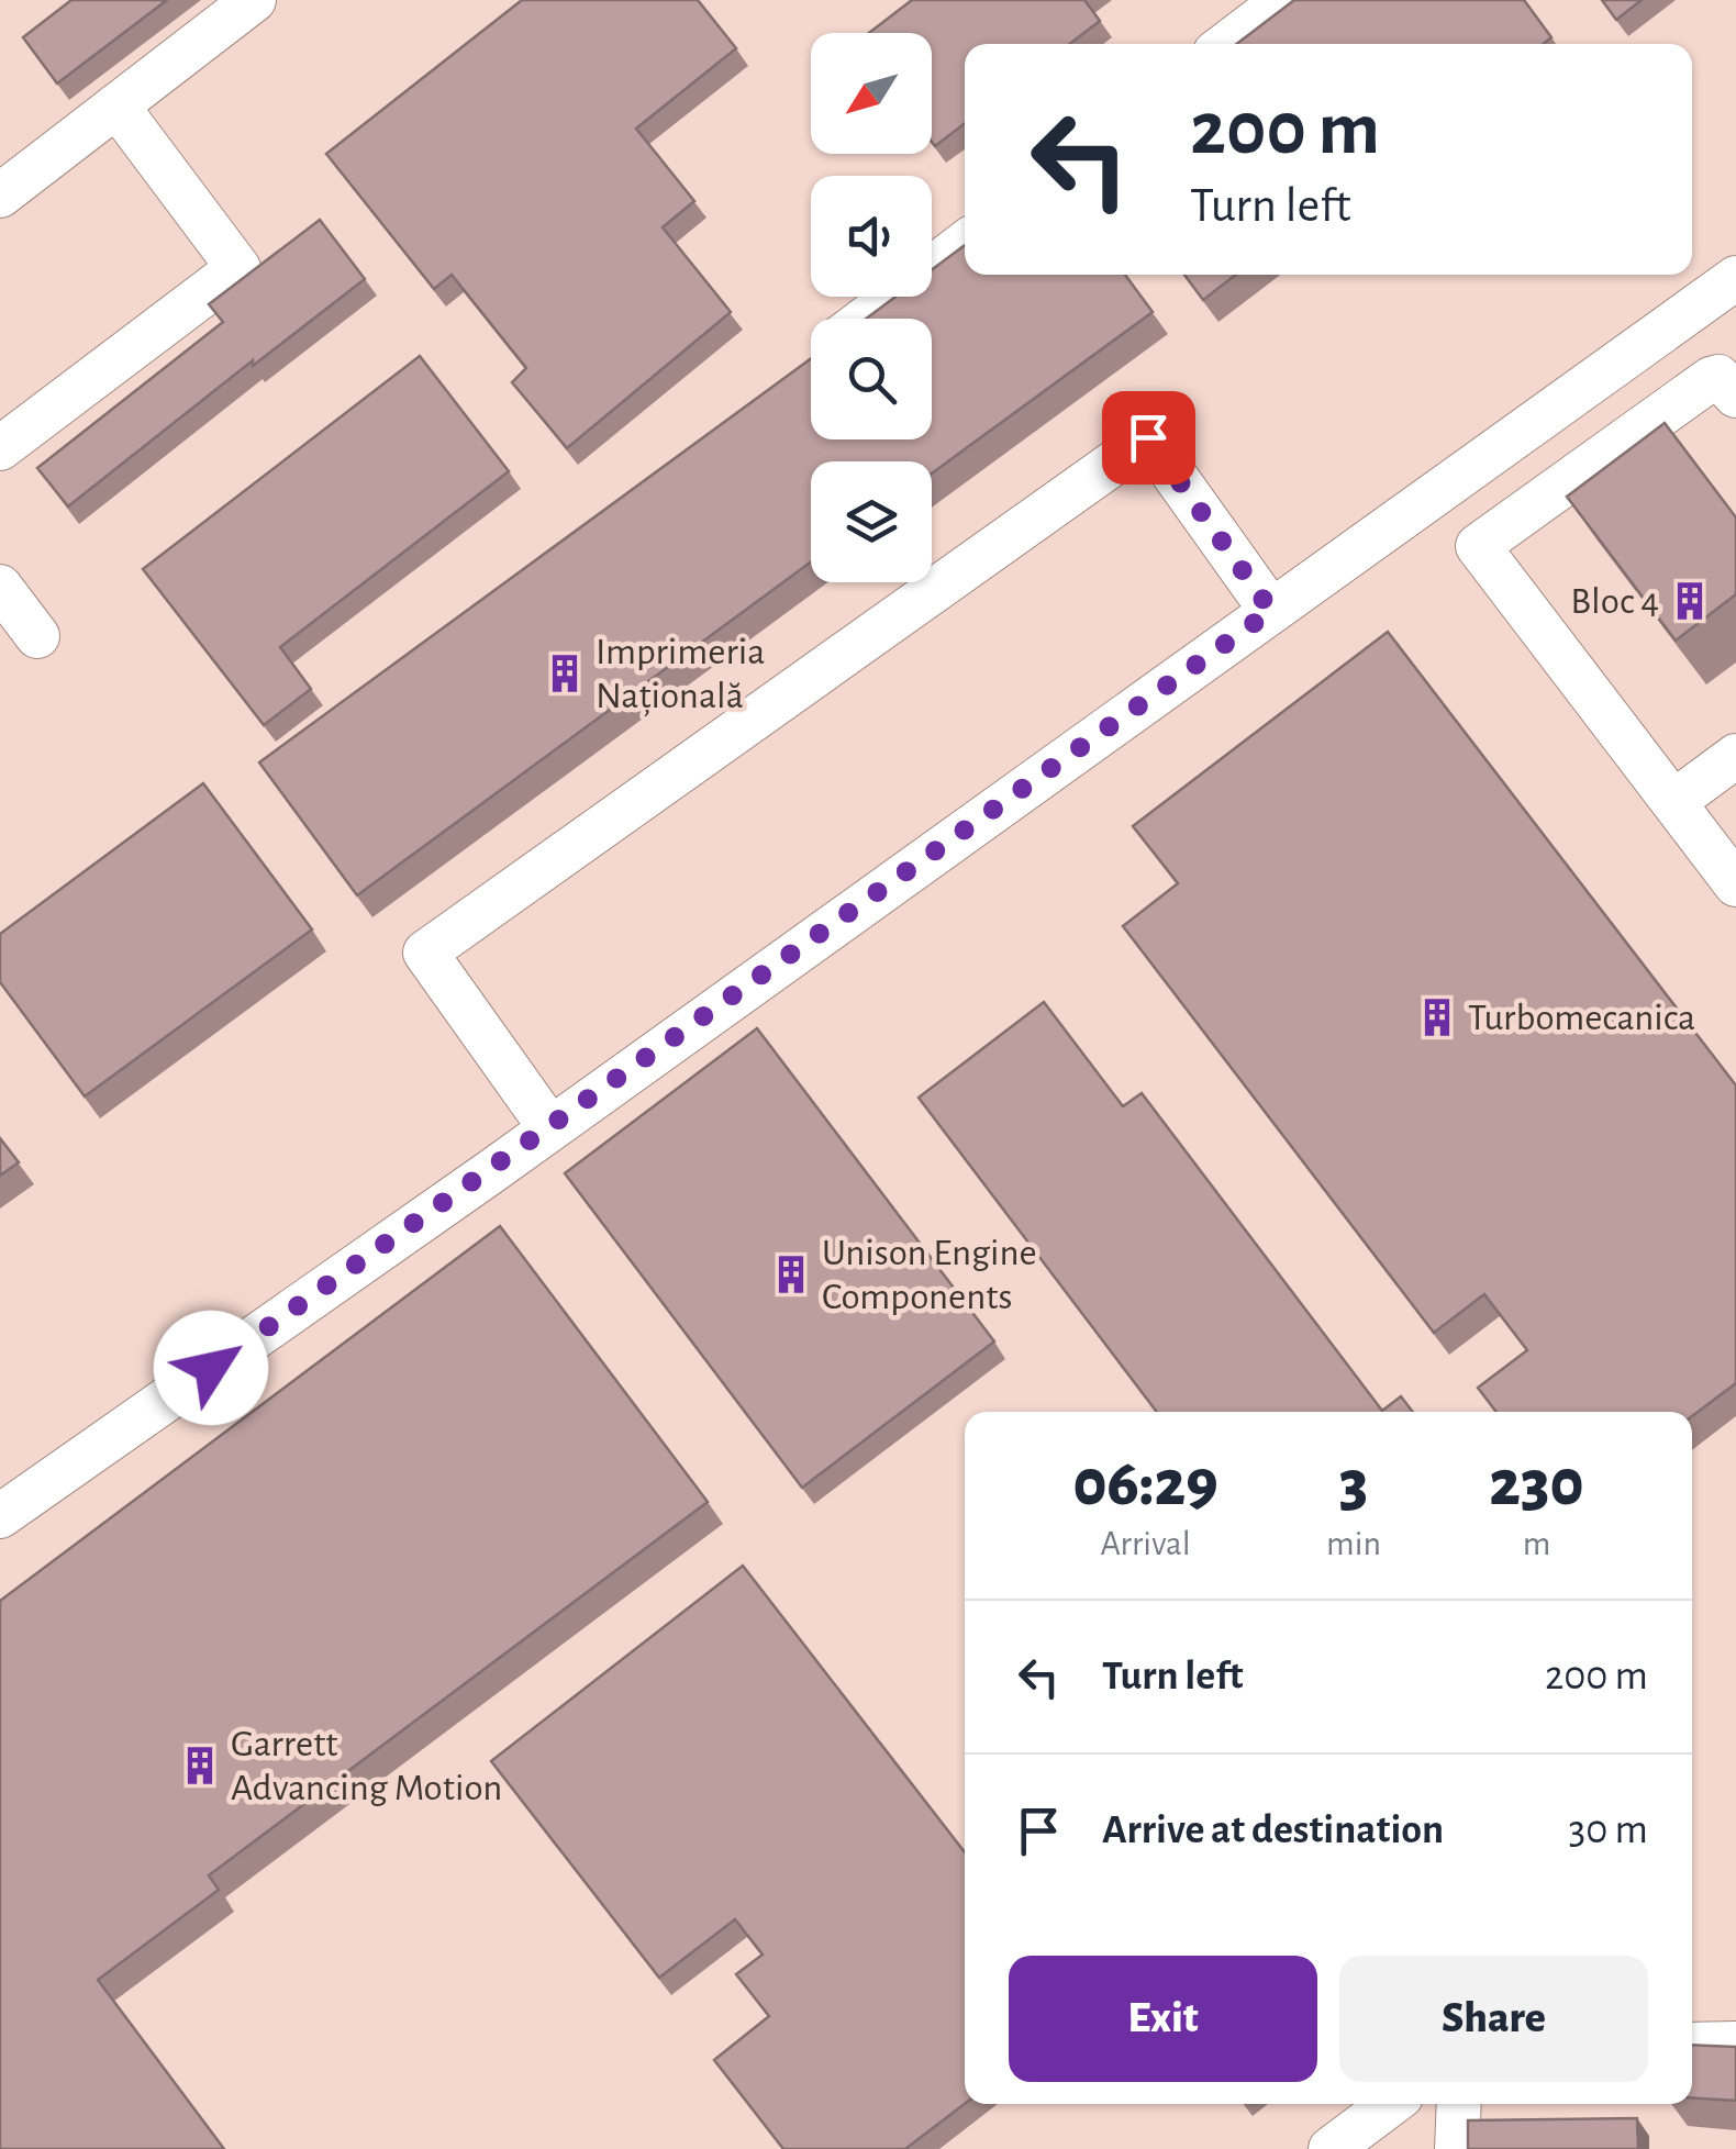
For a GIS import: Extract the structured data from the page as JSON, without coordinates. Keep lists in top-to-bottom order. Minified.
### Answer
{"places":{"building":["Bloc 4","Imprimeria Națională","Turbomecanica","Unison Engine Components","Garrett Advancing Motion"]},"north":"bottom left","page":{"turn":["200 m","Turn left"],"eta":["06:29","Arrival","3","min","230","m"],"list":[{"name":"Turn left","value":"200 m"},{"name":"Arrive at destination","value":"30 m"}],"buttons":["Exit","Share"]}}
